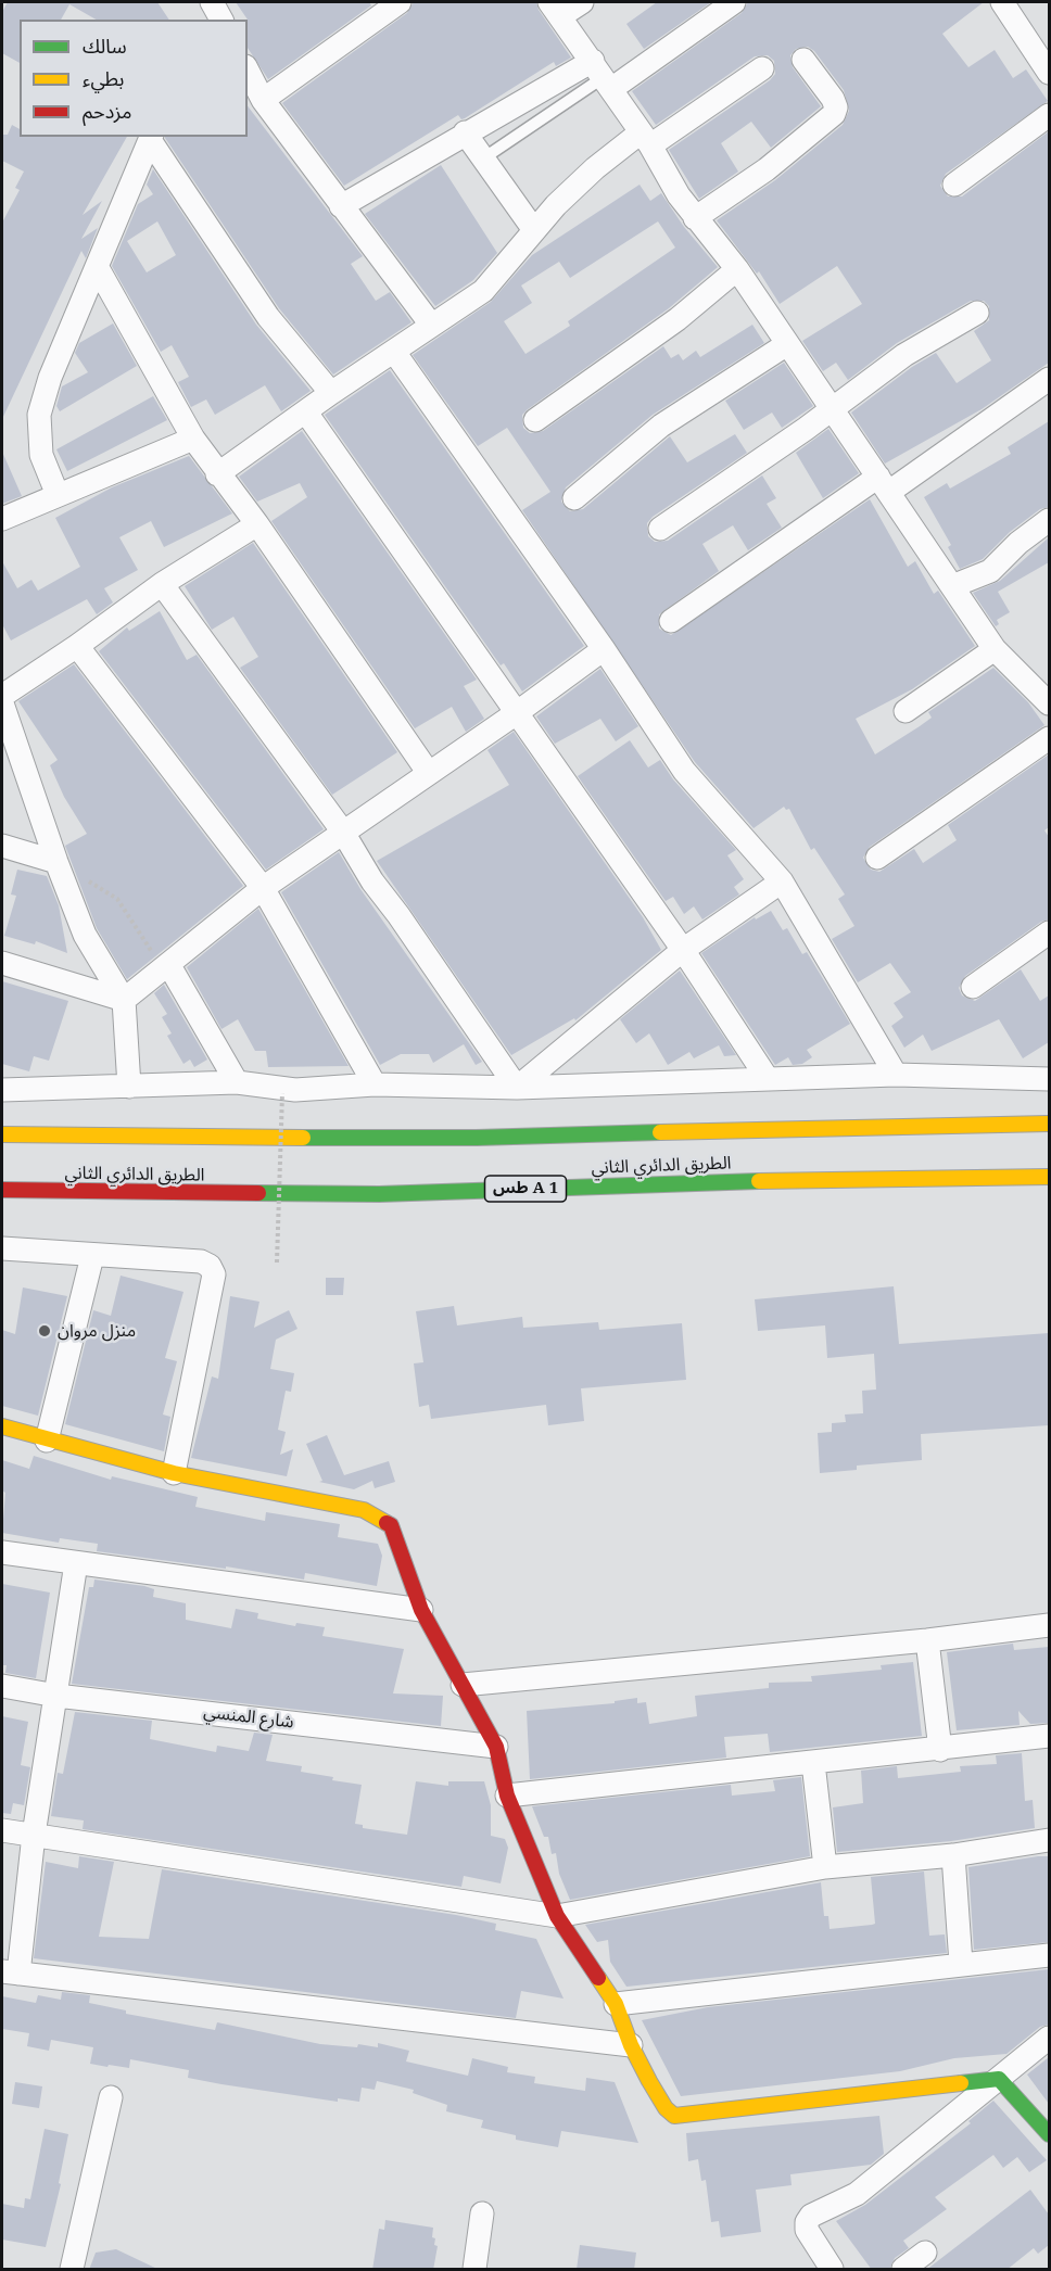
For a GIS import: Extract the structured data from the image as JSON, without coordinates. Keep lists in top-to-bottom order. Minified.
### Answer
{"streets":{"main road":["الطريق الدائري الثاني","طس A 1"],"street":["شارع المنسي"]},"places":["منزل مروان"],"legend":["سالك","بطيء","مزدحم"]}
